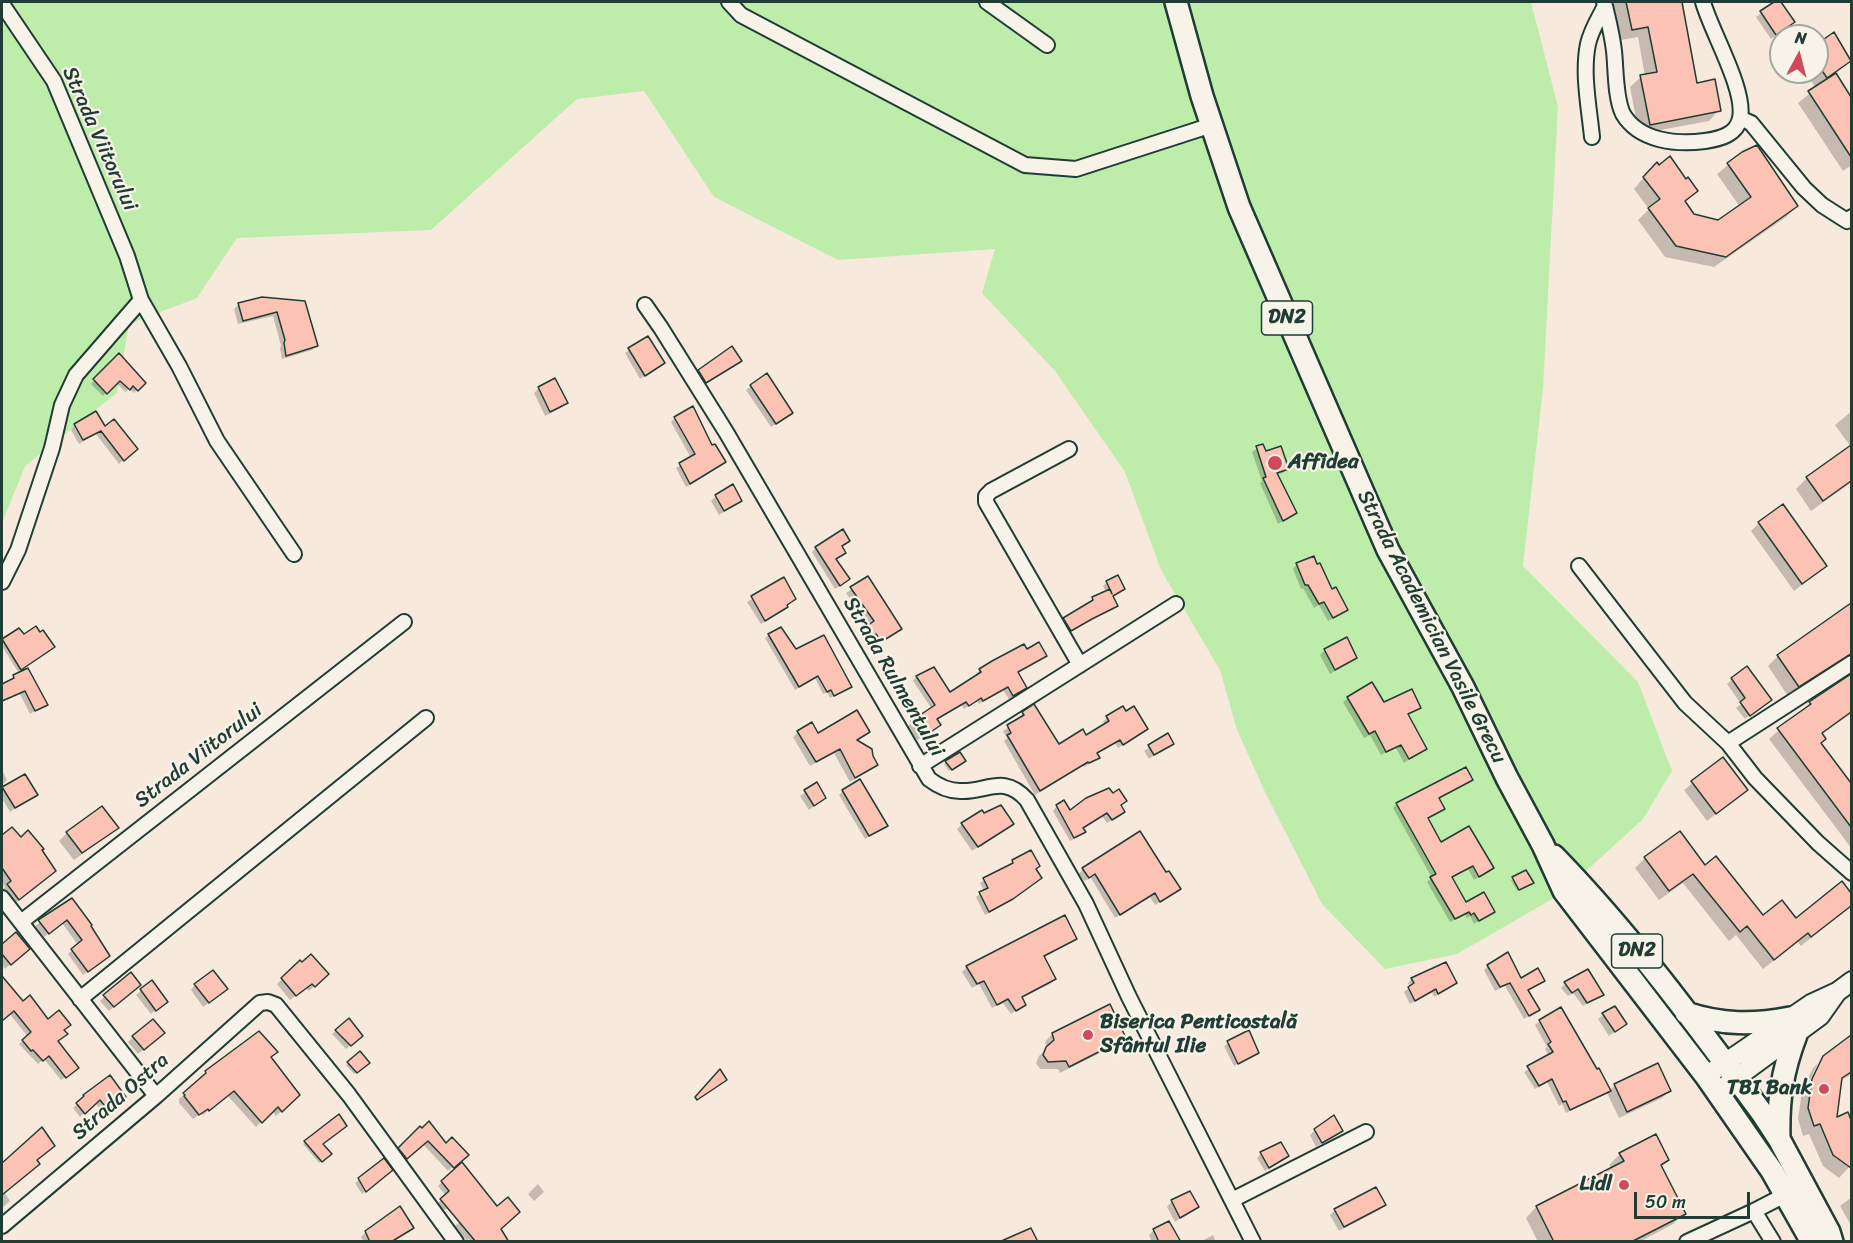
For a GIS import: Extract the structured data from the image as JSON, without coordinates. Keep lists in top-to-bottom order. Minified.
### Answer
{"streets":{"main road":["DN2","Strada Academician Vasile Grecu"],"street":["Strada Viitorului","Strada Rulmentului","Strada Ostra"]},"crossings":[["DN2","Strada Academician Vasile Grecu"]],"places":["Affidea","Biserica Penticostală Sfântul Ilie","TBI Bank","Lidl"],"scale_bar":"50 m","north":"top"}
